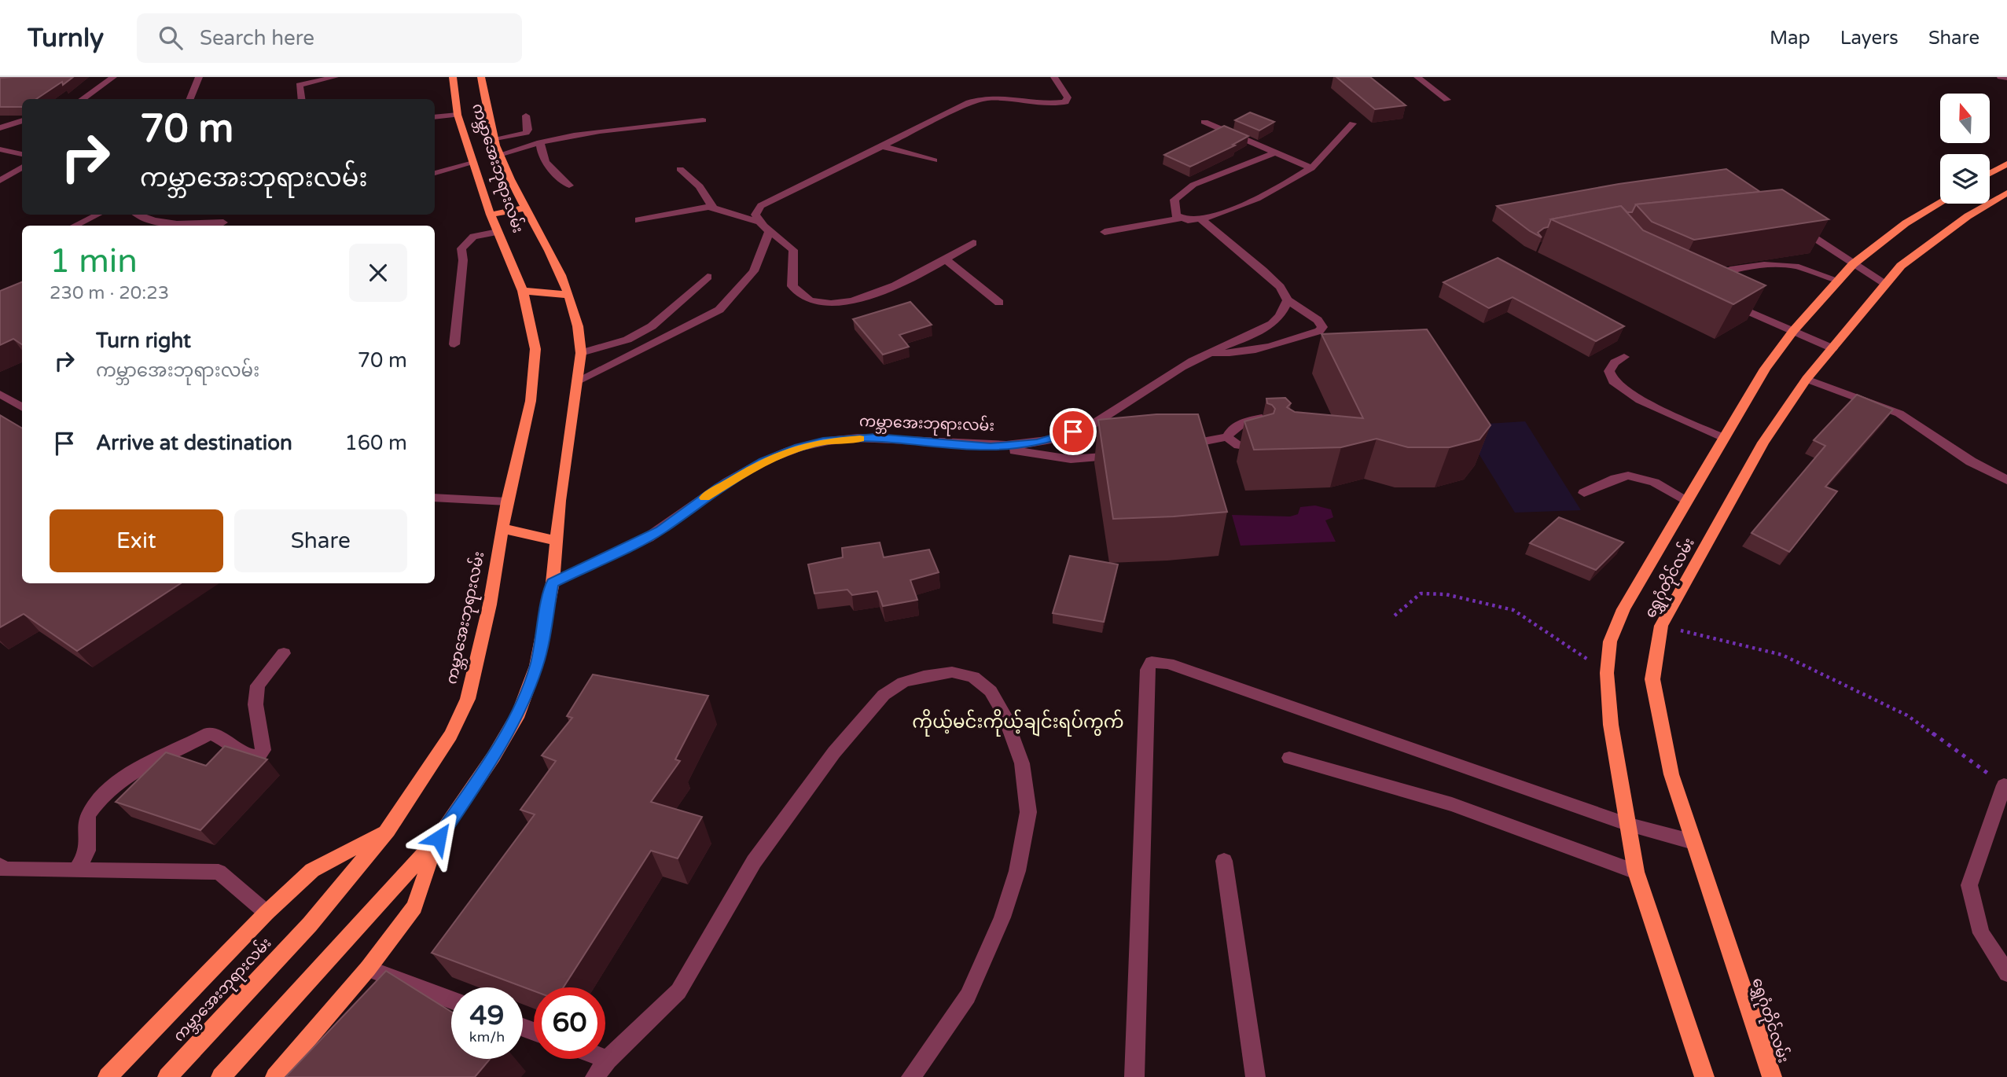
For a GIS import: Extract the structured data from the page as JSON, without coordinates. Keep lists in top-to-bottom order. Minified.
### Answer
{"streets":{"main road":["ကမ္ဘာအေးဘုရားလမ်း","ရွှေဂုံတိုင်လမ်း"]},"districts":["ကိုယ့်မင်းကိုယ့်ချင်းရပ်ကွက်"],"north":"top","page":{"header":"Turnly","search":"Search here","nav":["Map","Layers","Share"],"turn":["70 m","ကမ္ဘာအေးဘုရားလမ်း"],"heading":["1 min","230 m · 20:23"],"list":[{"name":"Turn right","note":"ကမ္ဘာအေးဘုရားလမ်း","value":"70 m"},{"name":"Arrive at destination","value":"160 m"}],"buttons":["Exit","Share"],"speed":"49 km/h","limit":"60"}}
